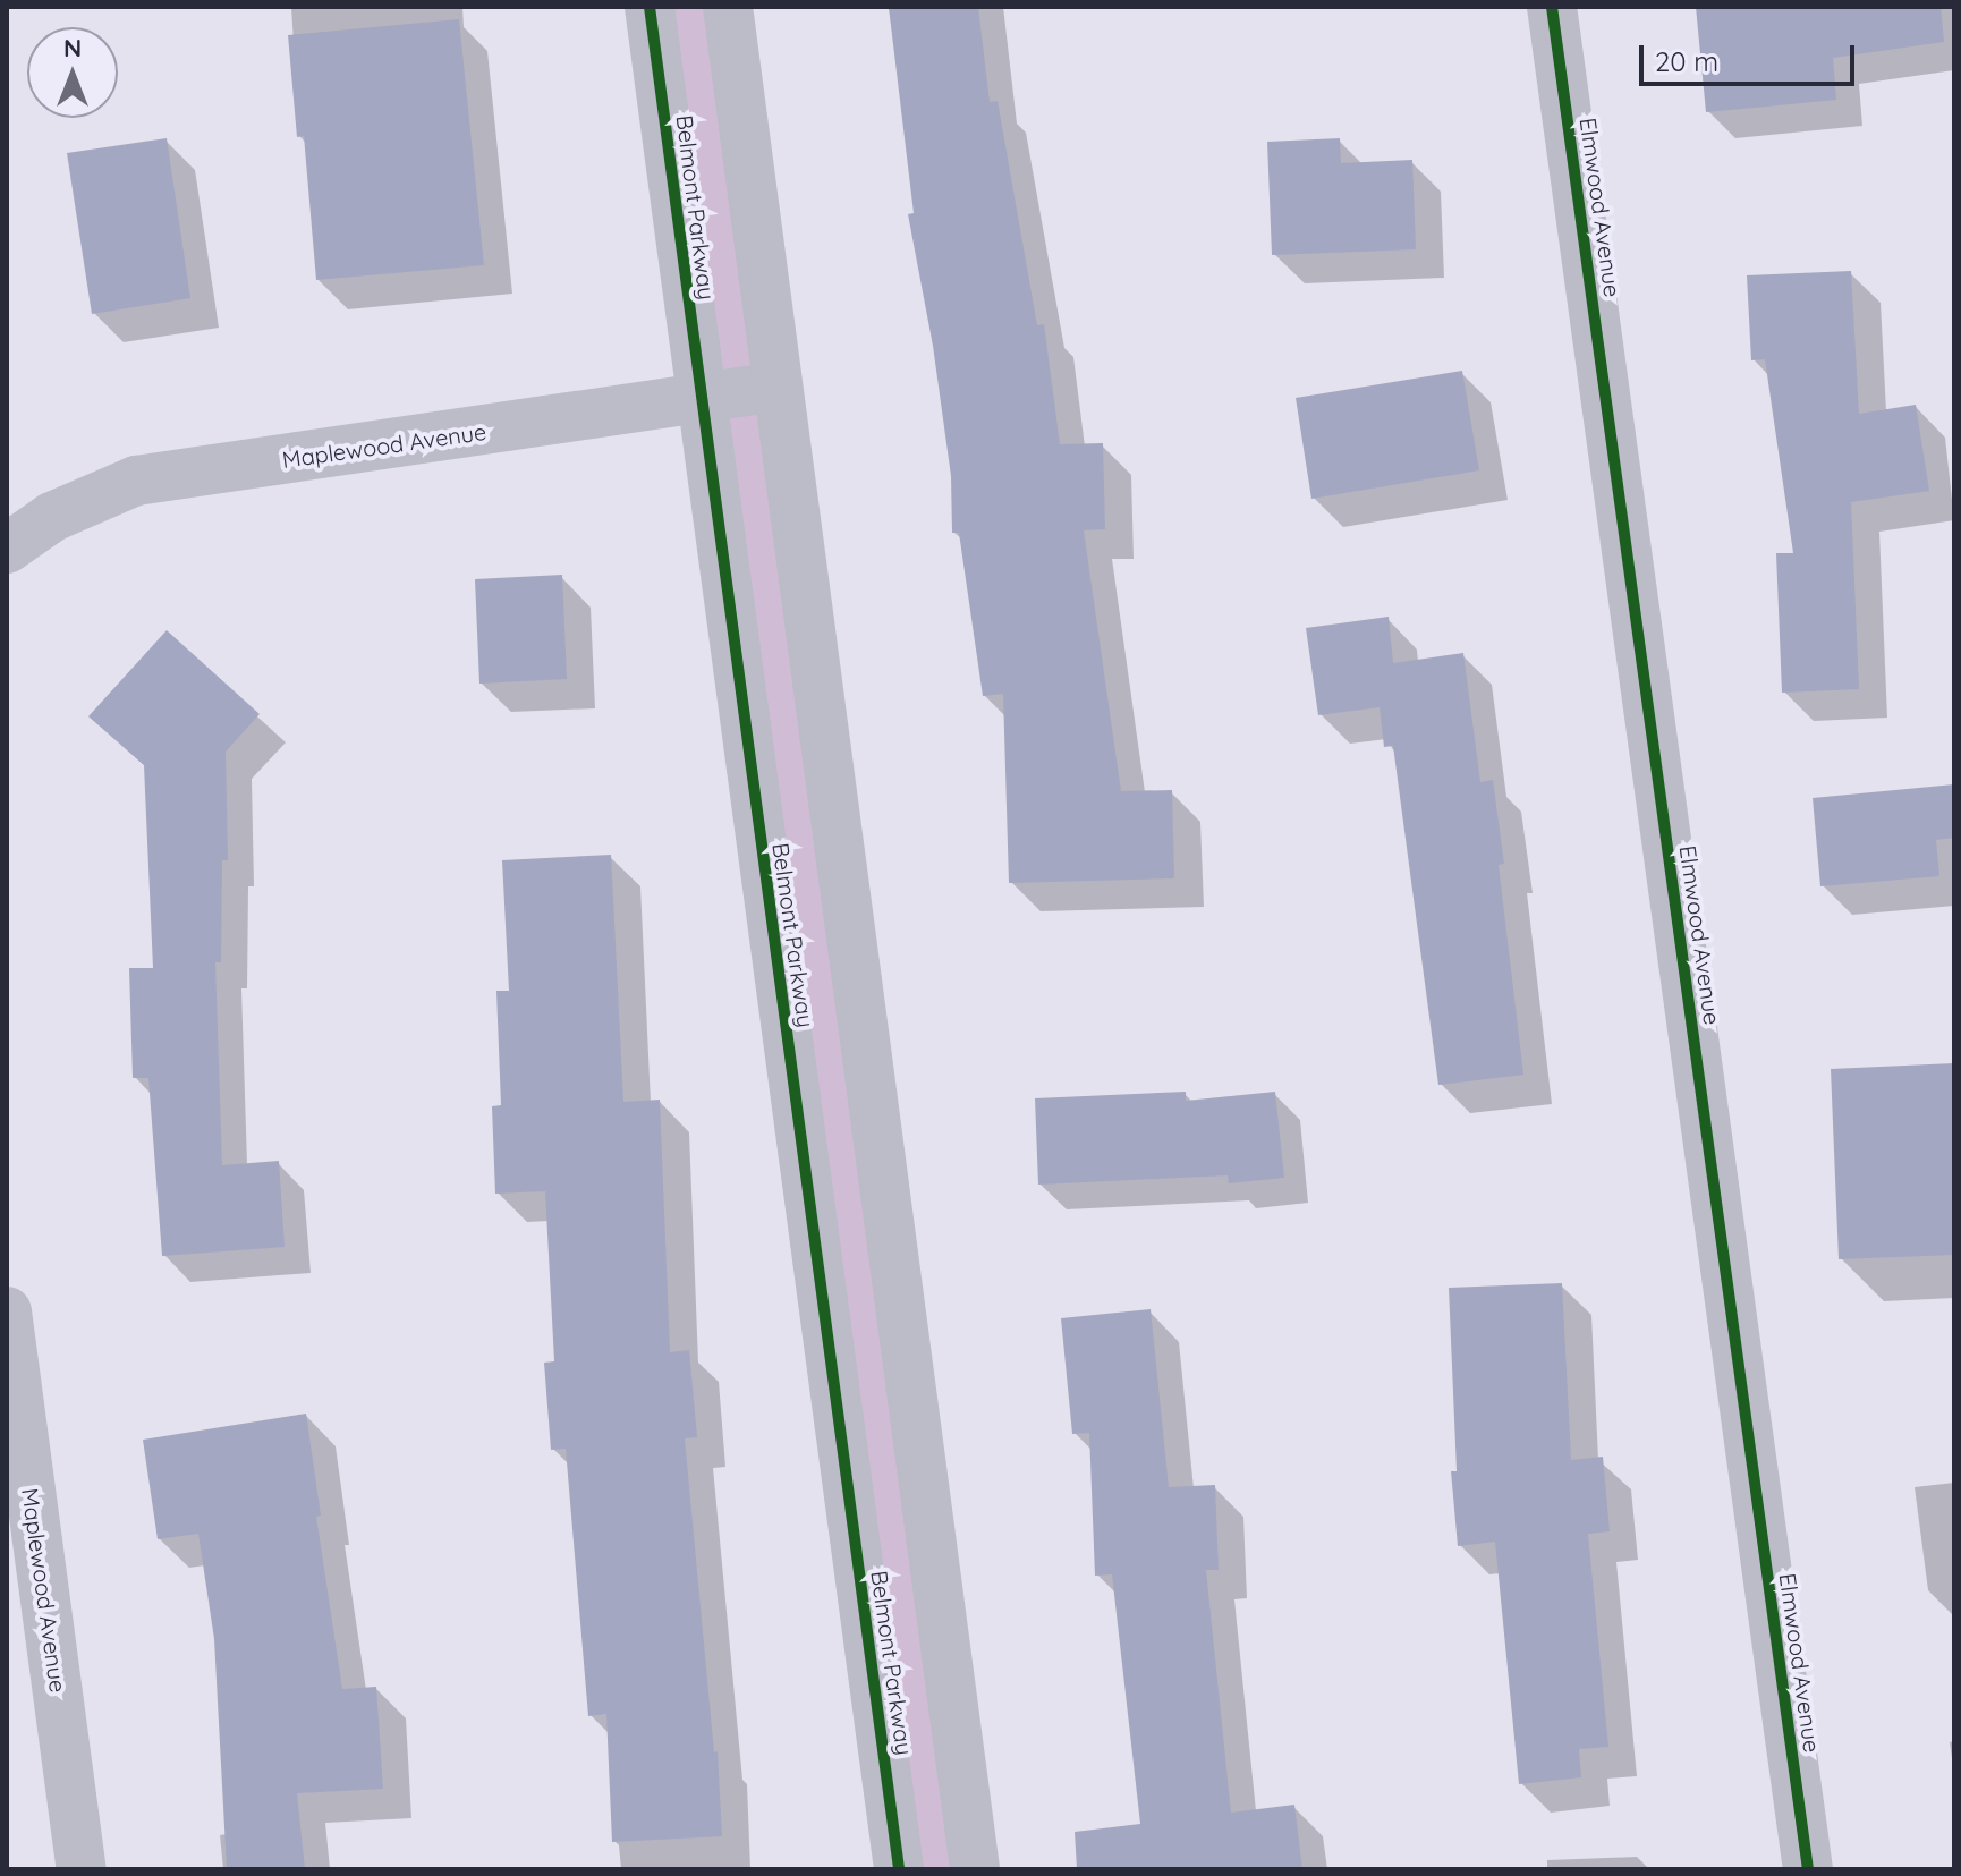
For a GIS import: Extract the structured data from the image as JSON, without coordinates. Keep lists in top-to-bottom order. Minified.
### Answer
{"streets":{"street":["Belmont Parkway","Elmwood Avenue","Maplewood Avenue"]},"crossings":[["Belmont Parkway","Maplewood Avenue"]],"scale_bar":"20 m","north":"top"}
